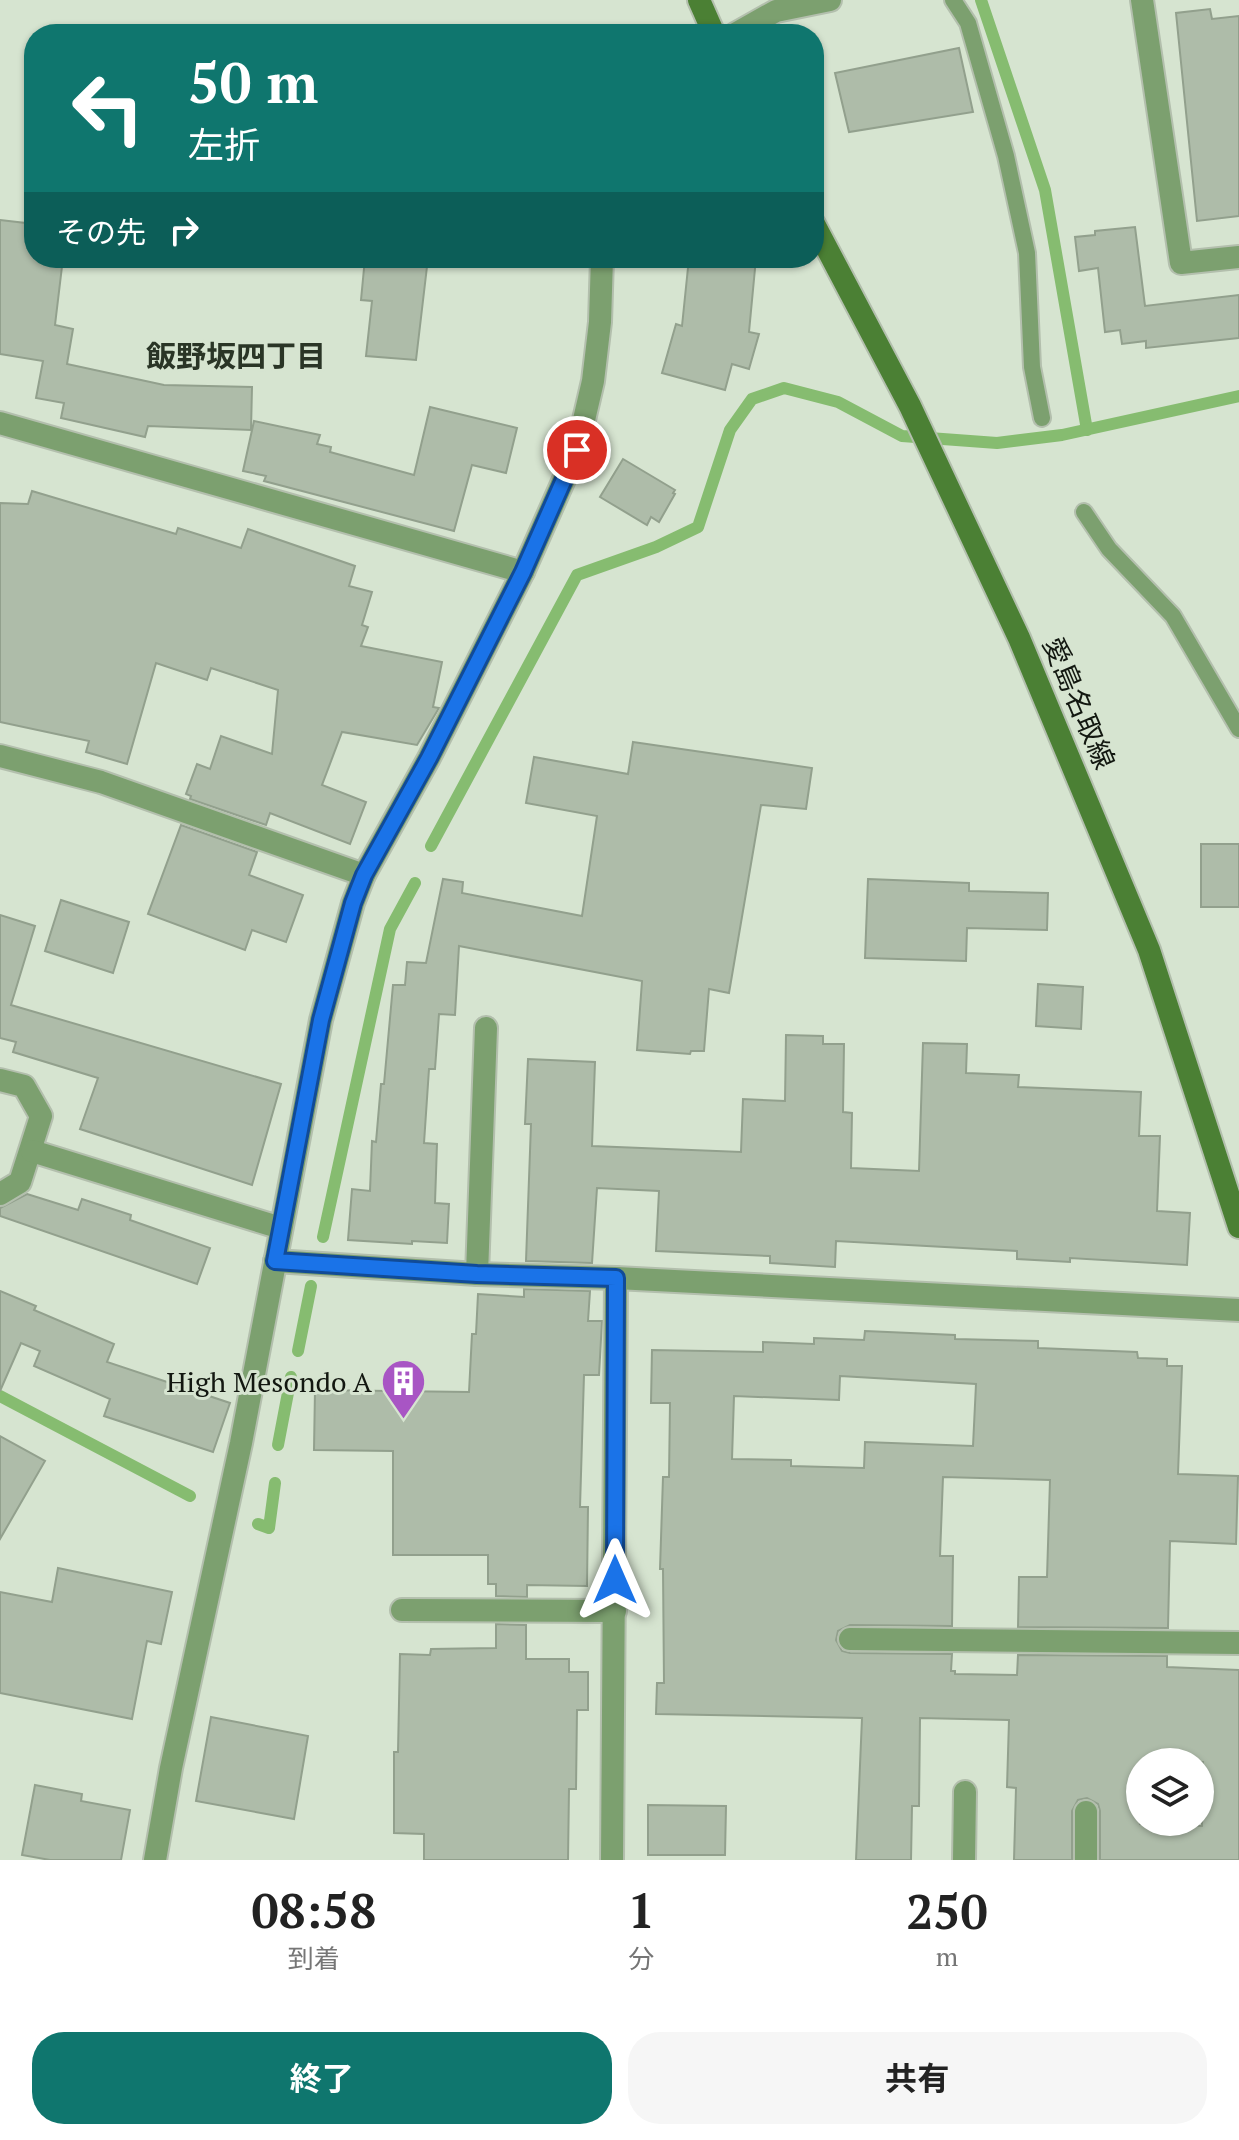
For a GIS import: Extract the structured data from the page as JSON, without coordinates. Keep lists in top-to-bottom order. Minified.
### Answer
{"streets":{"main road":["愛島名取線"]},"districts":["飯野坂四丁目"],"places":{"building":["High Mesondo A"]},"page":{"turn":["50 m","左折"],"then":"その先","eta":["08:58","到着","1","分","250","m"],"buttons":["終了","共有"]}}
